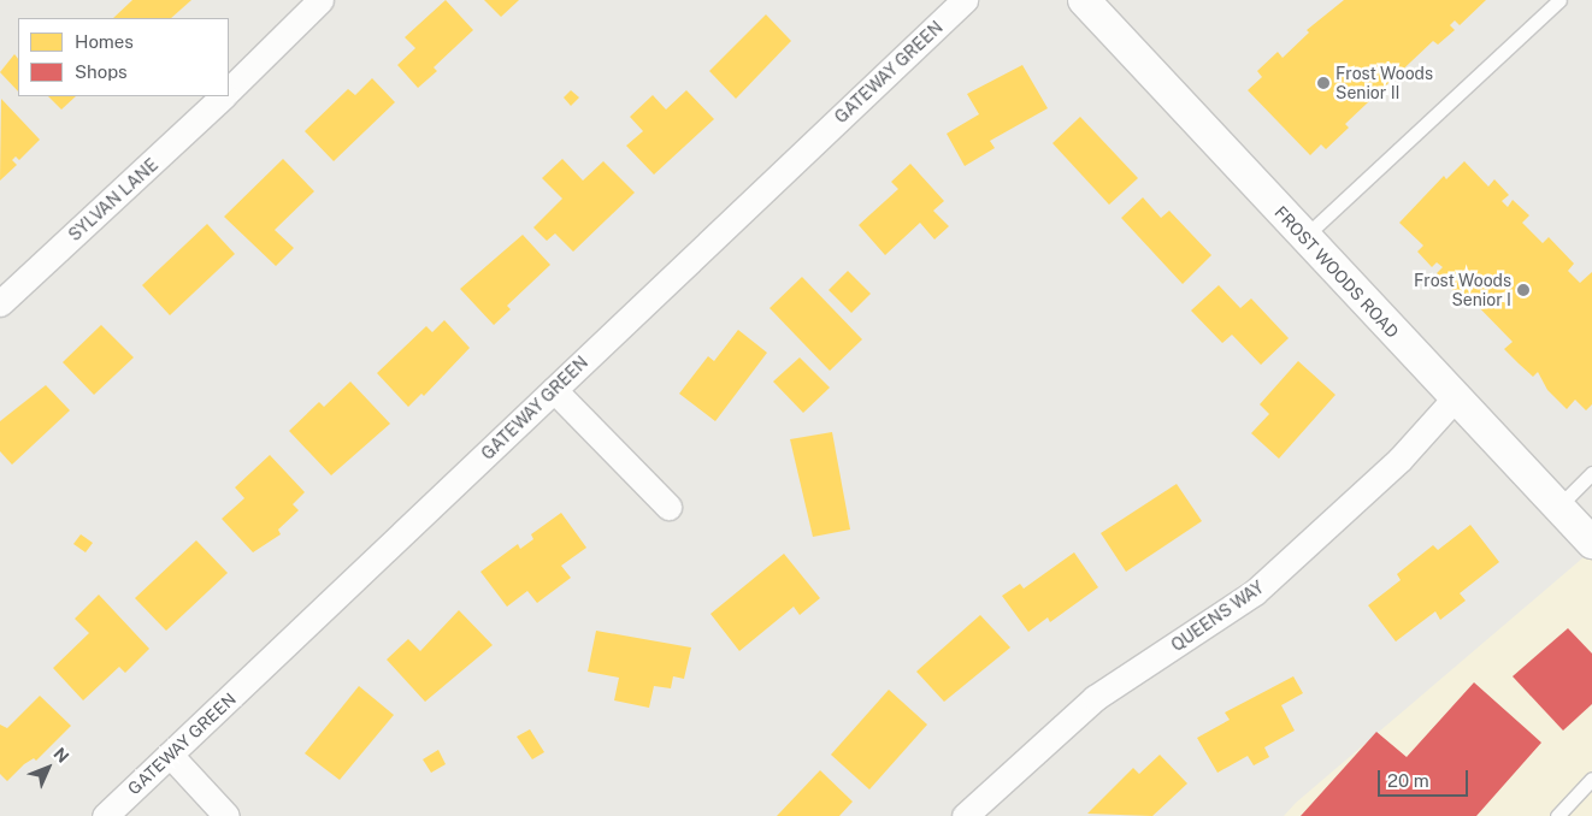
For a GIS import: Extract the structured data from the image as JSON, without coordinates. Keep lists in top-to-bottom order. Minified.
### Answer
{"streets":{"street":["GATEWAY GREEN","SYLVAN LANE","FROST WOODS ROAD","QUEENS WAY"]},"crossings":[["FROST WOODS ROAD","QUEENS WAY"]],"places":["Frost Woods Senior II","Frost Woods Senior I"],"legend":["Homes","Shops"],"scale_bar":"20 m","north":"top right"}
